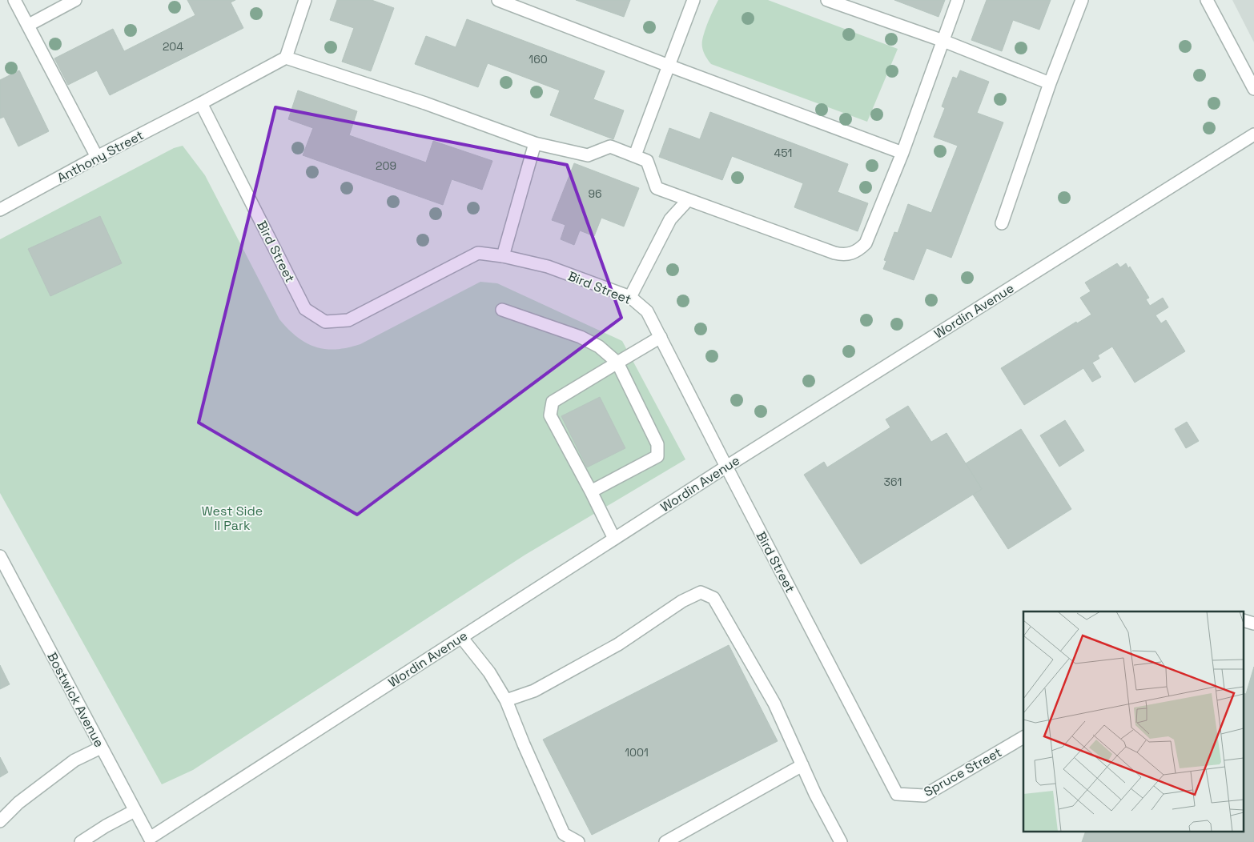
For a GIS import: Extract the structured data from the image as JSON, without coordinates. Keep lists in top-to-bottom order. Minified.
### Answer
{"streets":{"street":["Anthony Street","Bird Street","Wordin Avenue","Bostwick Avenue","Spruce Street"]},"crossings":[["Anthony Street","Bird Street"],["Bird Street","Wordin Avenue"],["Bird Street","Spruce Street"],["Wordin Avenue","Bostwick Avenue"]],"parks":["West Side II Park"],"house_numbers":["204","160","451","209","96","361","1001"]}
